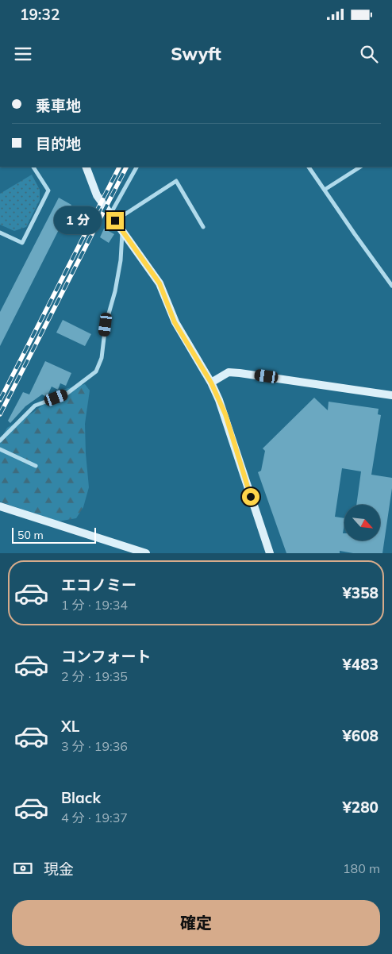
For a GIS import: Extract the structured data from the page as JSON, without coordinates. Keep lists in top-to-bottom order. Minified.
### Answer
{"scale_bar":"50 m","north":"bottom right","page":{"status":"19:32","header":"Swyft","banner":["乗車地","目的地"],"bubble":"1 分","scale":"50 m","list":[{"name":"エコノミー","note":"1 分 · 19:34","value":"¥358"},{"name":"コンフォート","note":"2 分 · 19:35","value":"¥483"},{"name":"XL","note":"3 分 · 19:36","value":"¥608"},{"name":"Black","note":"4 分 · 19:37","value":"¥280"}],"pay":["現金","180 m"],"buttons":"確定"}}
